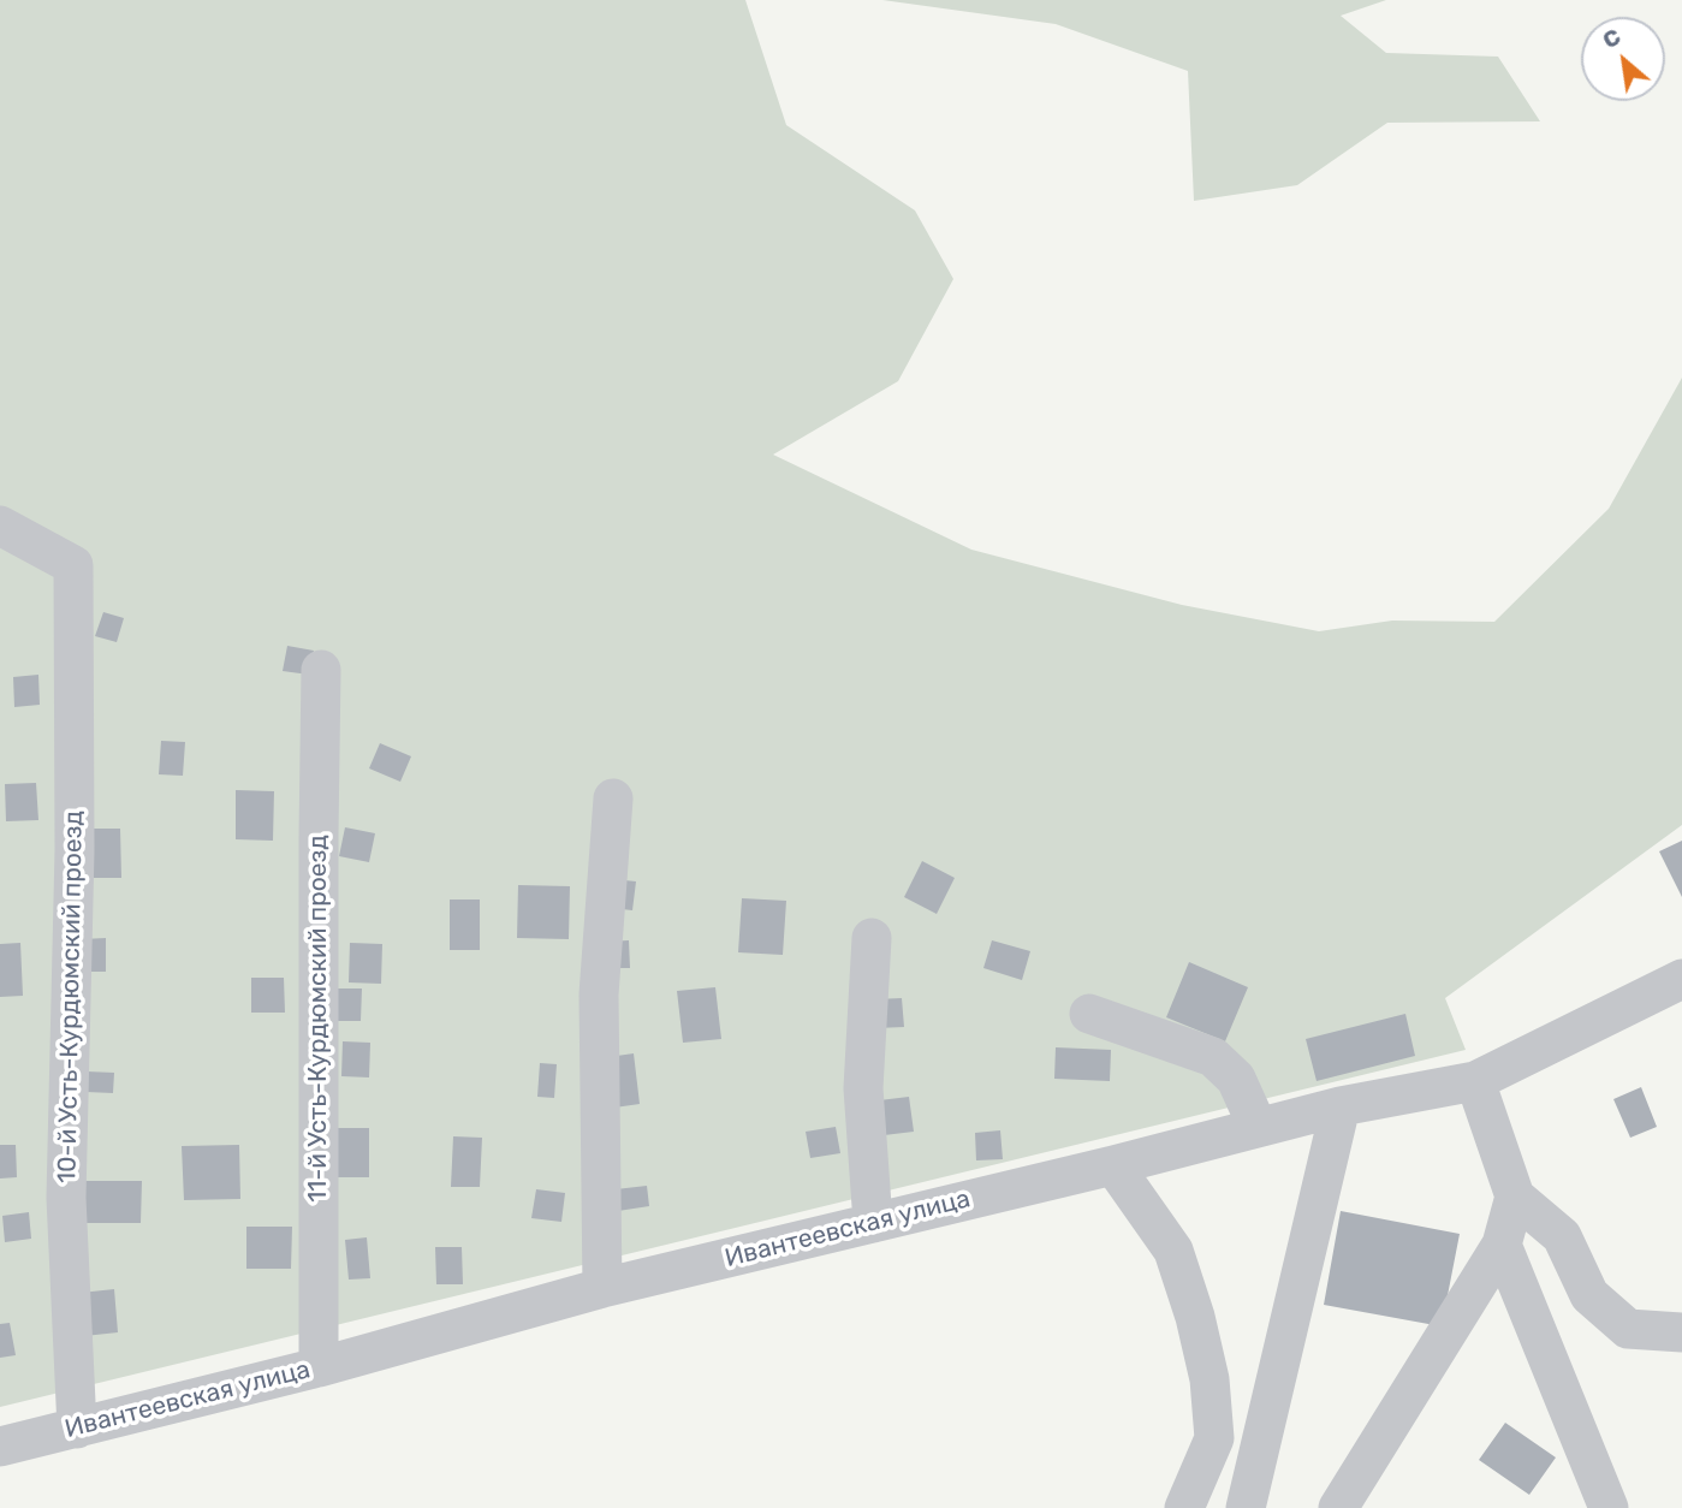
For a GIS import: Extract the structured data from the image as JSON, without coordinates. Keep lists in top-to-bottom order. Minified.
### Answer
{"streets":{"street":["10-й Усть-Курдюмский проезд","11-й Усть-Курдюмский проезд","Ивантеевская улица"]},"crossings":[["10-й Усть-Курдюмский проезд","Ивантеевская улица"],["11-й Усть-Курдюмский проезд","Ивантеевская улица"]],"north":"top left"}
